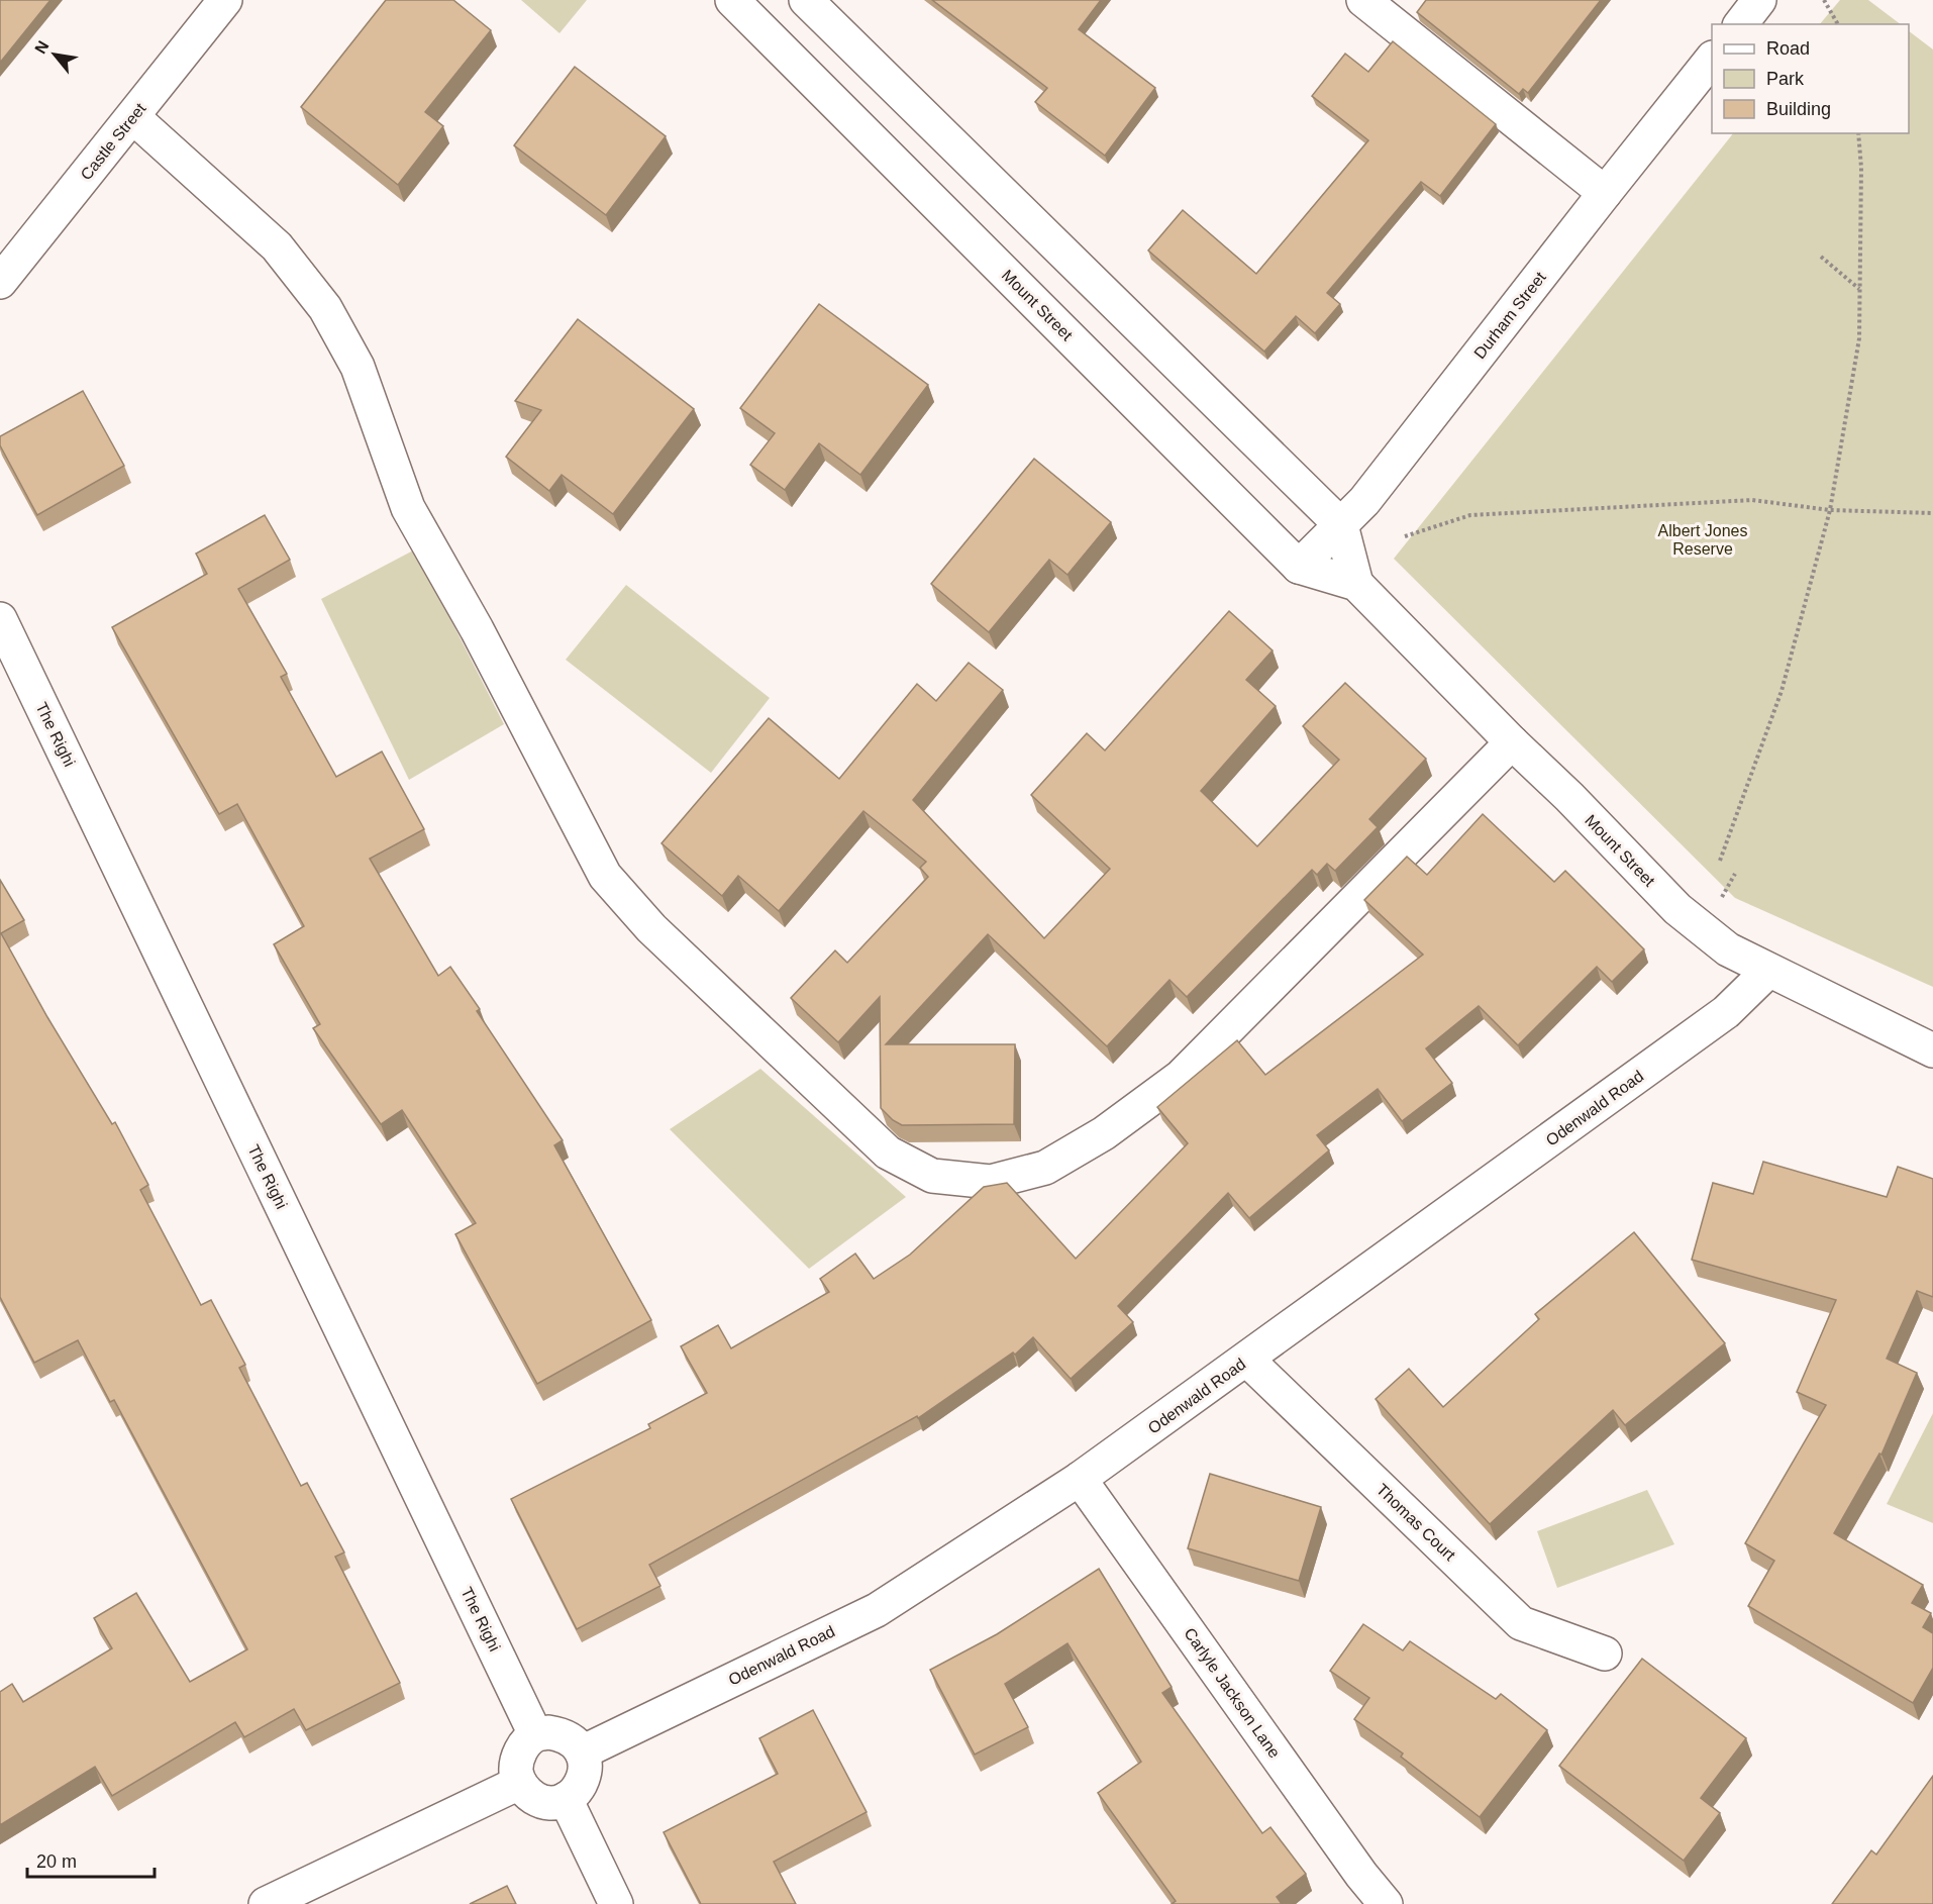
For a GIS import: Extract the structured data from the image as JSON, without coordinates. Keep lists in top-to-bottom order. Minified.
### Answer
{"streets":{"street":["Castle Street","Mount Street","Durham Street","The Righi","Odenwald Road","Thomas Court","Carlyle Jackson Lane"]},"crossings":[["Mount Street","Durham Street"],["Mount Street","Odenwald Road"],["The Righi","Odenwald Road"],["Odenwald Road","Thomas Court"],["Odenwald Road","Carlyle Jackson Lane"]],"parks":["Albert Jones Reserve"],"legend":["Road","Park","Building"],"scale_bar":"20 m","north":"top left"}
